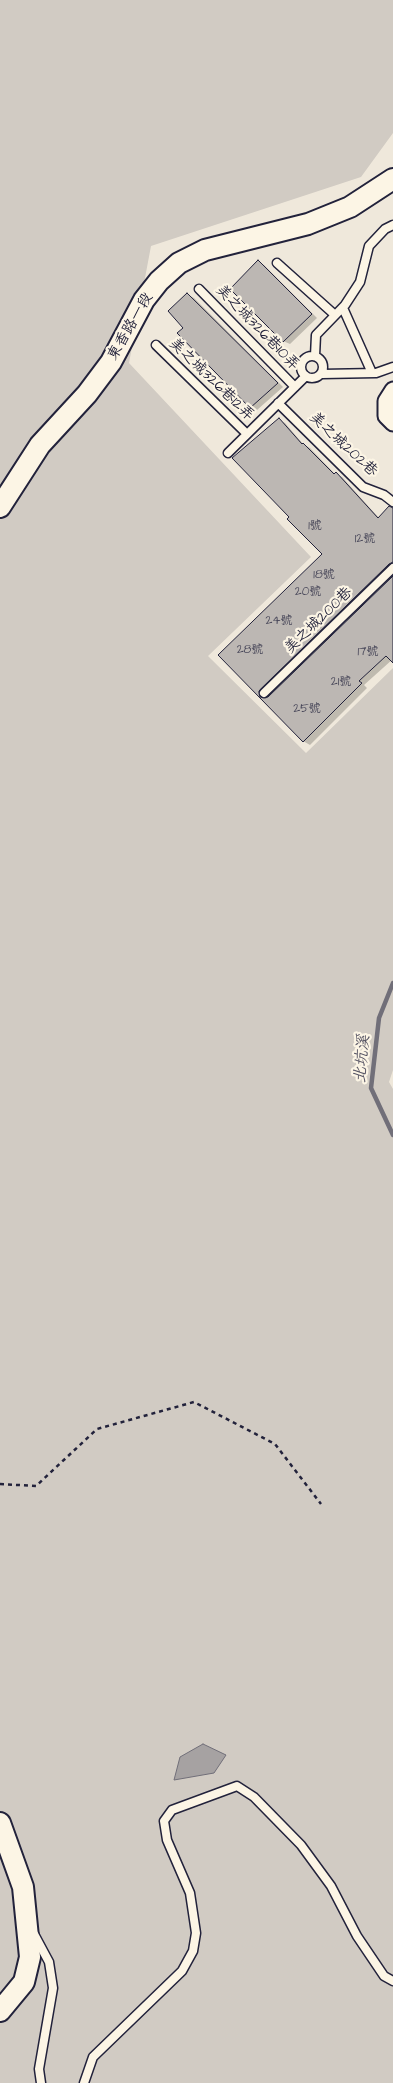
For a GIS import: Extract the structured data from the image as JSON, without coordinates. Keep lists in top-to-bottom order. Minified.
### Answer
{"streets":{"street":["東香路一段"],"lane":["美之城326巷10弄","美之城326巷12弄","美之城202巷","美之城200巷"]},"water":["北坑溪"],"house_numbers":["1號","12號","18號","20號","24號","28號","17號","21號","25號"]}
